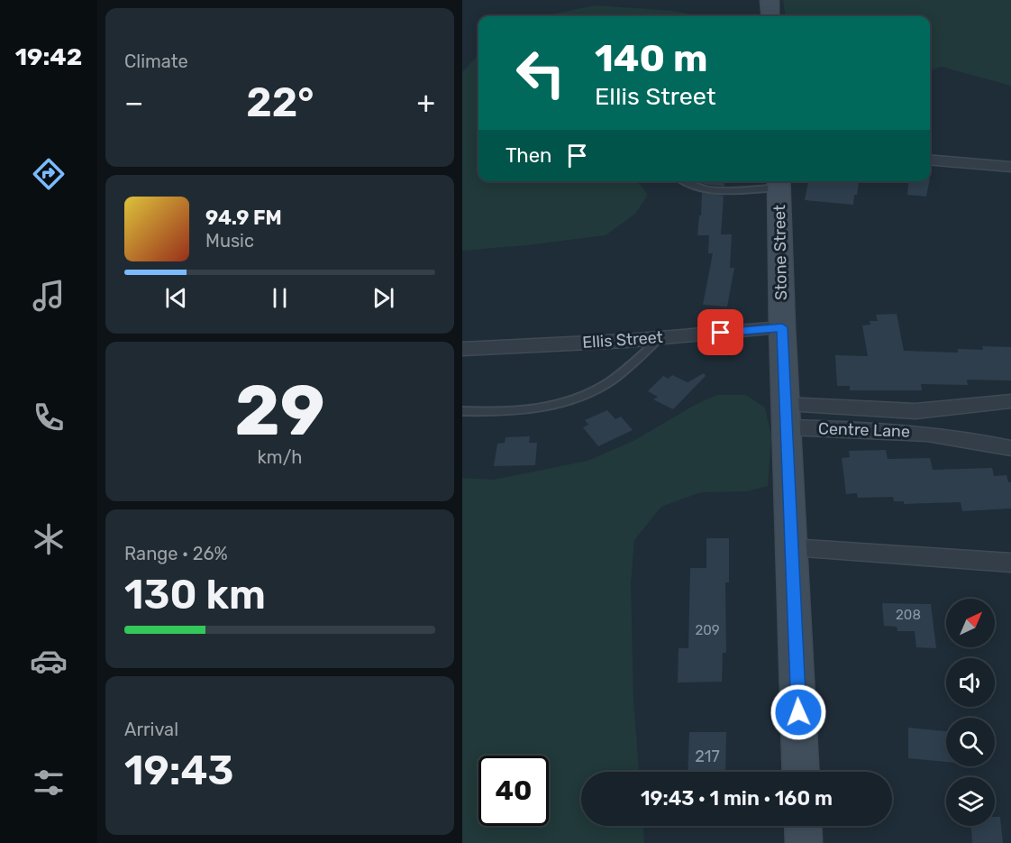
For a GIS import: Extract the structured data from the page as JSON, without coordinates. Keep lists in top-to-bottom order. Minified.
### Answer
{"streets":{"street":["Stone Street","Ellis Street","Centre Lane"]},"crossings":[["Stone Street","Ellis Street"],["Stone Street","Centre Lane"]],"house_numbers":["208","209","217"],"north":"top right","page":{"tabs":"19:42","tile":["Climate",["29","km/h"],["Range · 26%","130 km"],["Arrival","19:43"]],"turn":["140 m","Ellis Street"],"heat":["−","22°","+"],"then":"Then","song":["94.9 FM","Music"],"limit":"40","trip":"19:43 · 1 min · 160 m"}}
